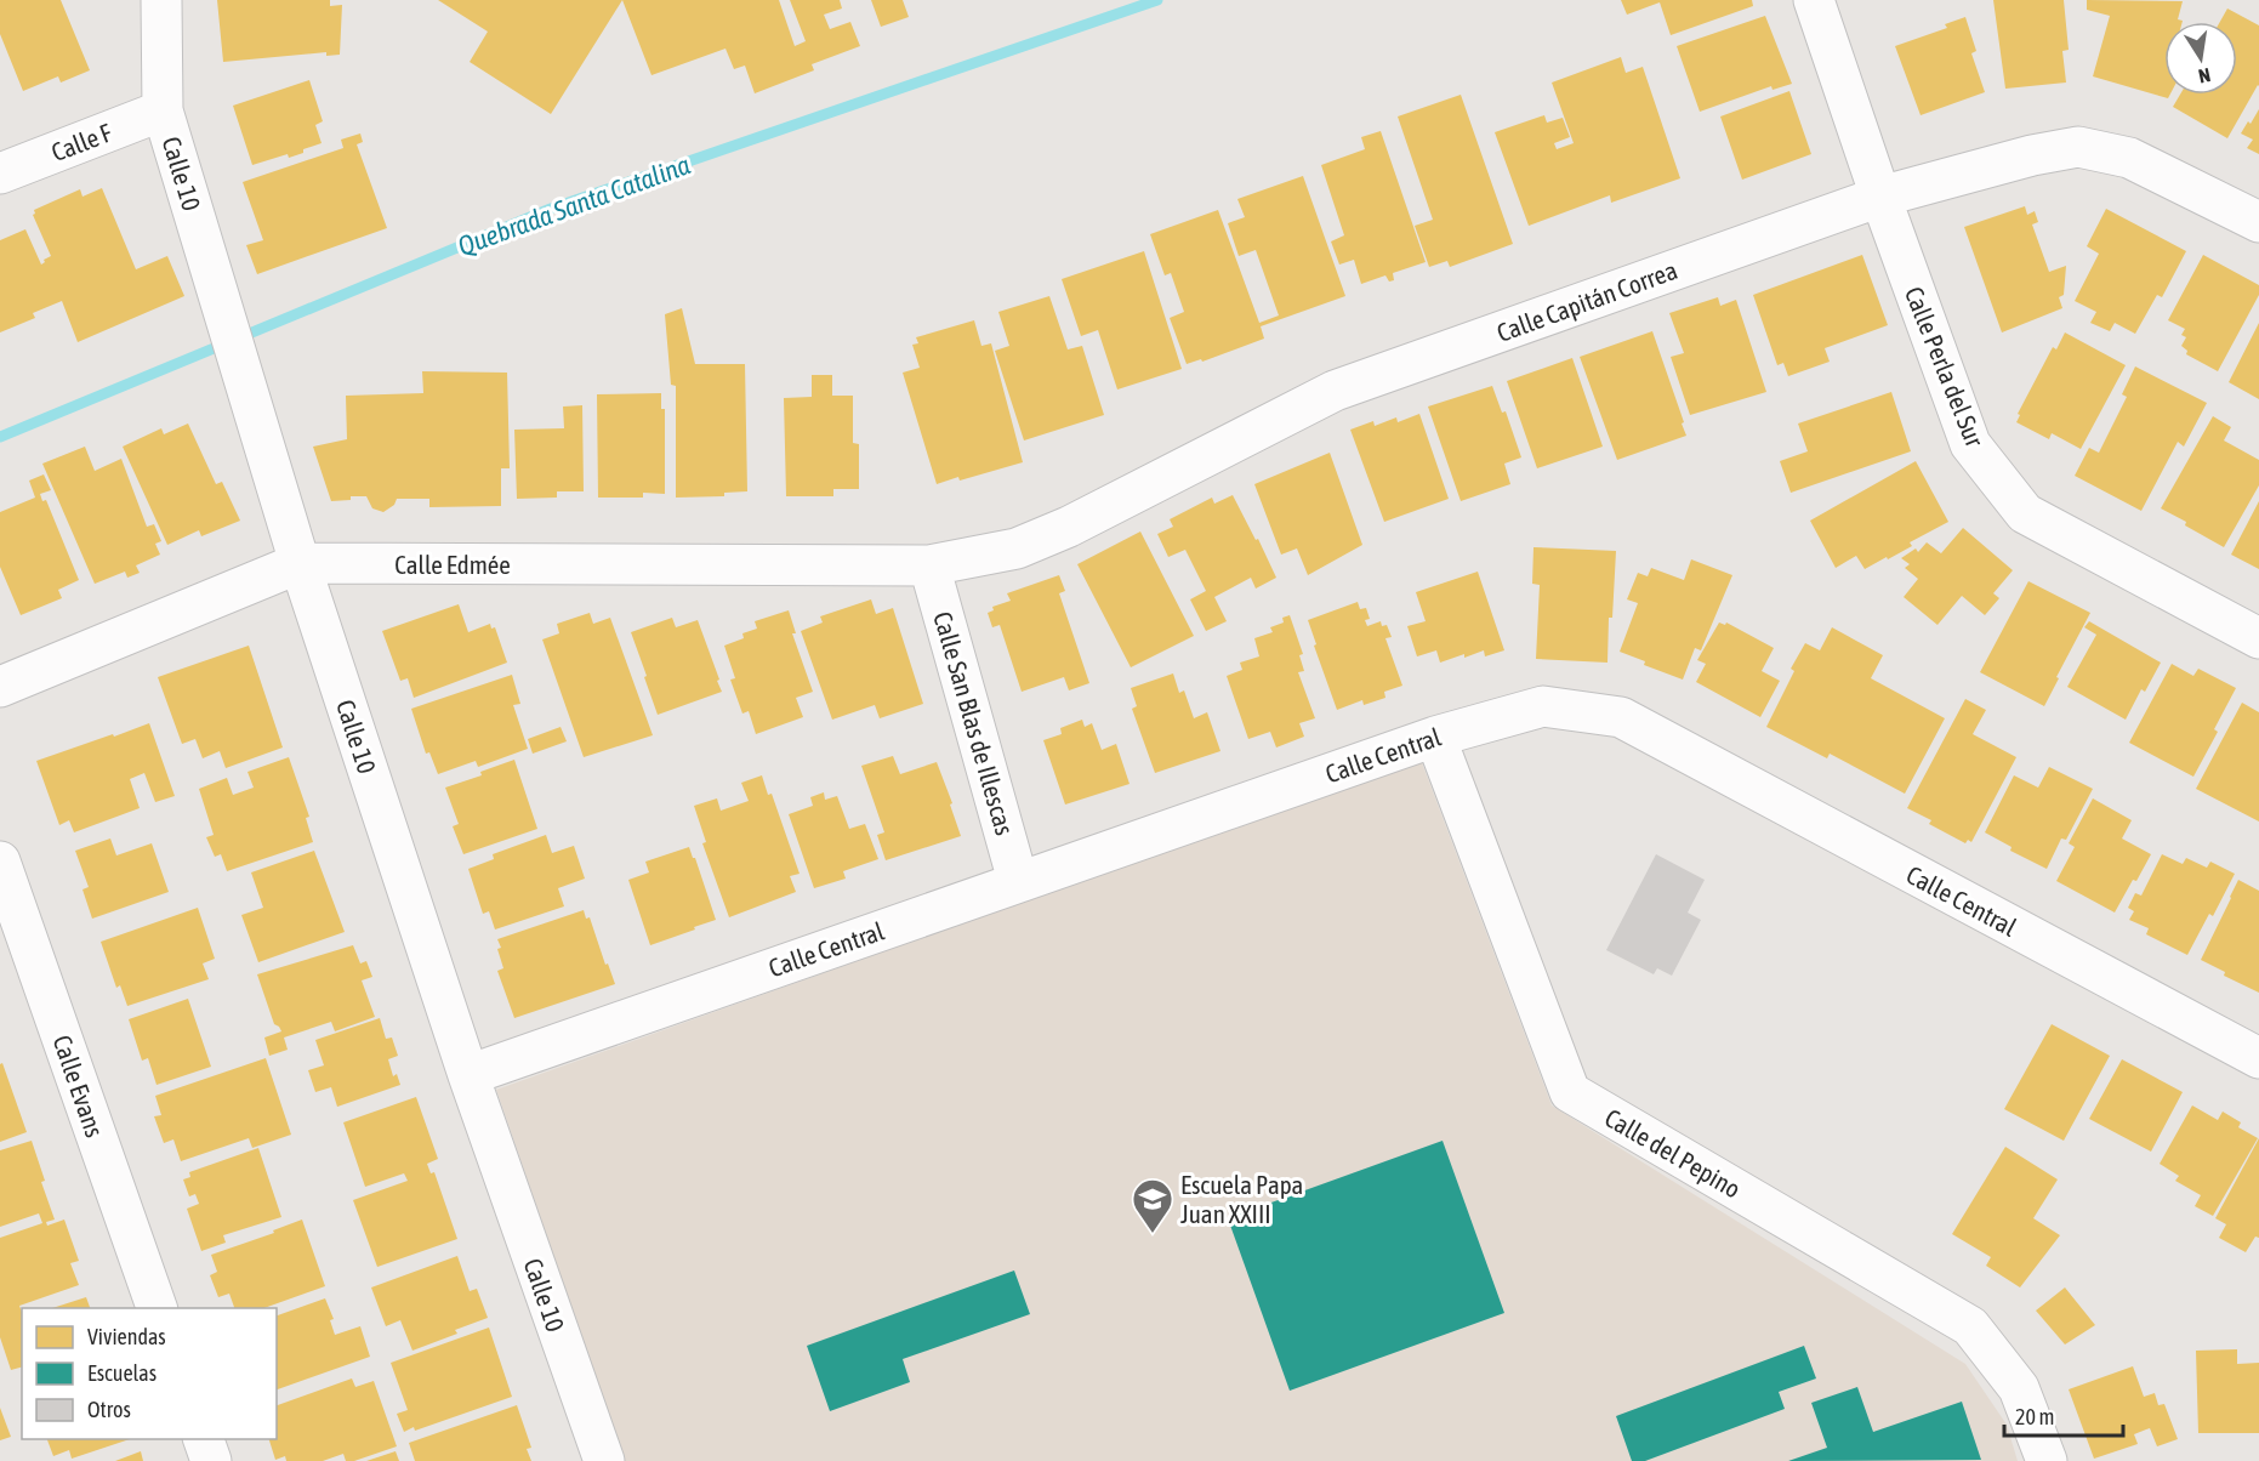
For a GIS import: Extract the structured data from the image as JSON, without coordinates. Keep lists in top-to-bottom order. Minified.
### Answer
{"streets":{"street":["Calle F","Calle 10","Calle Capitán Correa","Calle Perla del Sur","Calle Edmée","Calle San Blas de Illescas","Calle Central","Calle Evans","Calle del Pepino"]},"crossings":[["Calle F","Calle 10"],["Calle 10","Calle Edmée"],["Calle 10","Calle Central"],["Calle Capitán Correa","Calle Perla del Sur"],["Calle Capitán Correa","Calle Edmée"],["Calle Capitán Correa","Calle San Blas de Illescas"],["Calle Edmée","Calle San Blas de Illescas"],["Calle San Blas de Illescas","Calle Central"],["Calle Central","Calle del Pepino"]],"water":["Quebrada Santa Catalina"],"places":{"school or university":["Escuela Papa Juan XXIII"]},"legend":["Viviendas","Escuelas","Otros"],"scale_bar":"20 m","north":"bottom"}
